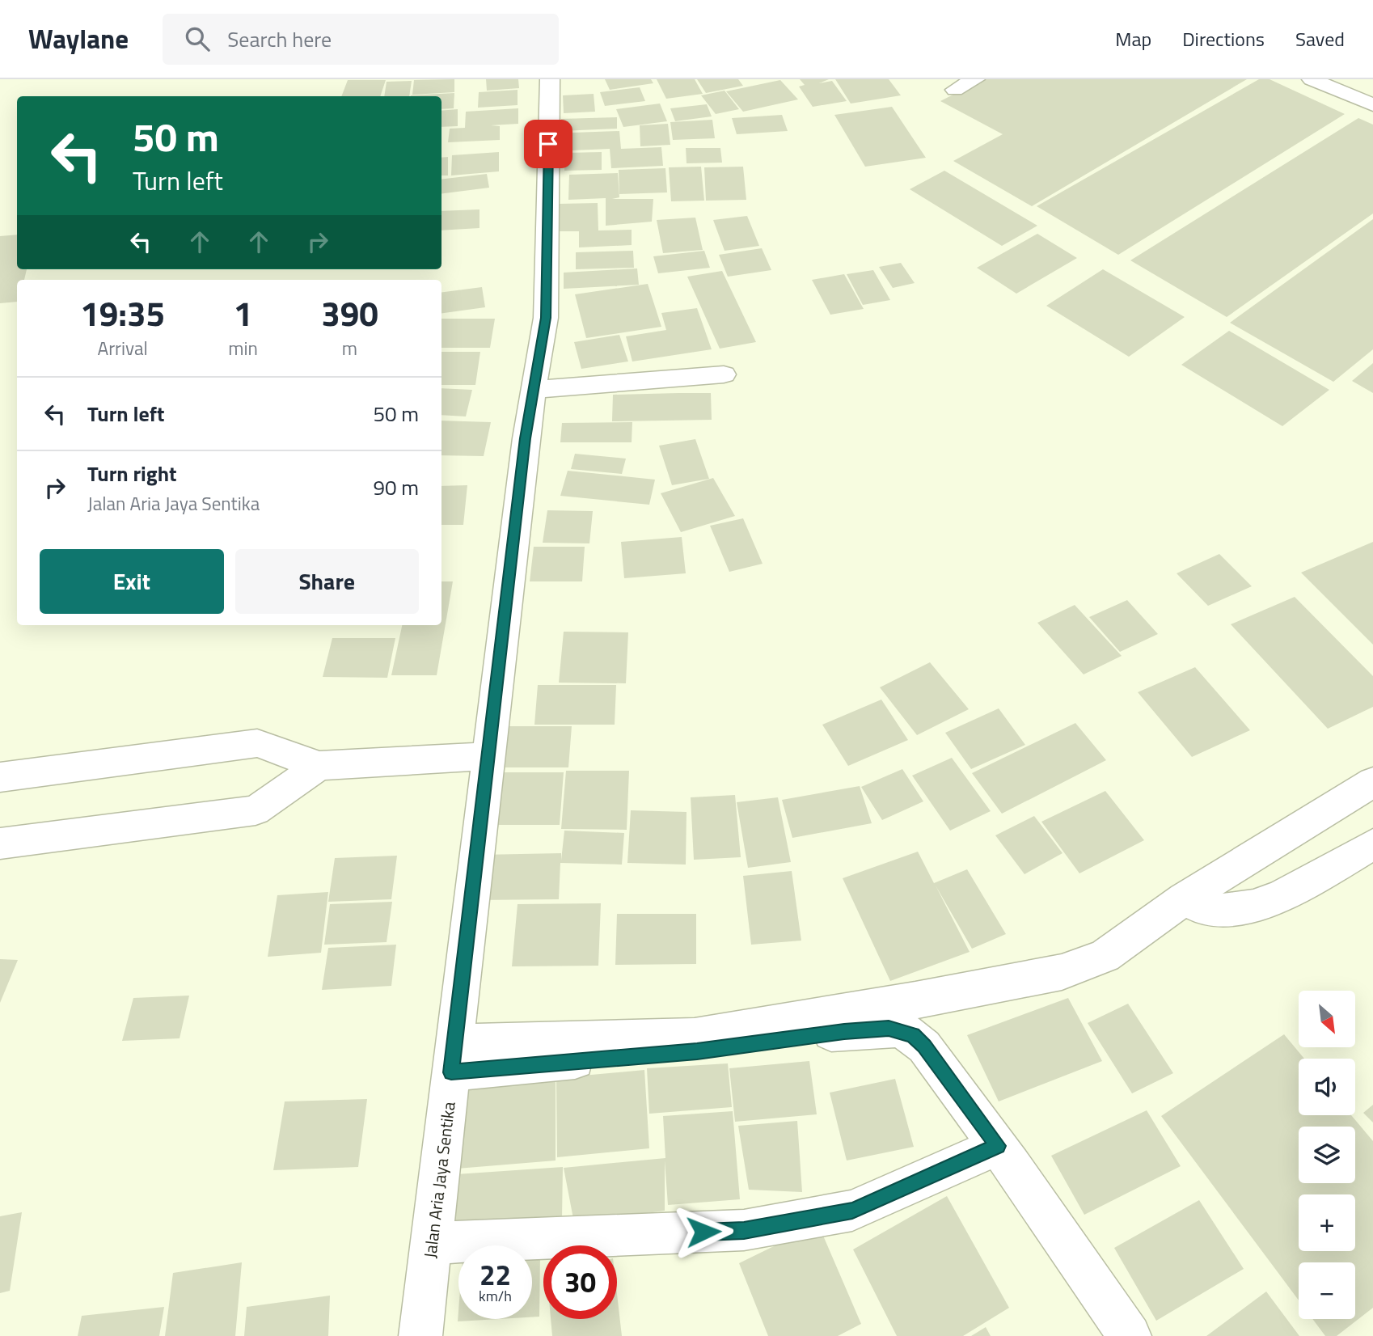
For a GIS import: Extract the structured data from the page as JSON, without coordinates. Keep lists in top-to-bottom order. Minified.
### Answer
{"streets":{"street":["Jalan Aria Jaya Sentika"]},"north":"bottom right","page":{"header":"Waylane","search":"Search here","nav":["Map","Directions","Saved"],"turn":["50 m","Turn left"],"eta":["19:35","Arrival","1","min","390","m"],"list":[{"name":"Turn left","value":"50 m"},{"name":"Turn right","note":"Jalan Aria Jaya Sentika","value":"90 m"}],"buttons":["Exit","Share"],"map_buttons":["+","−"],"speed":"22 km/h","limit":"30"}}
